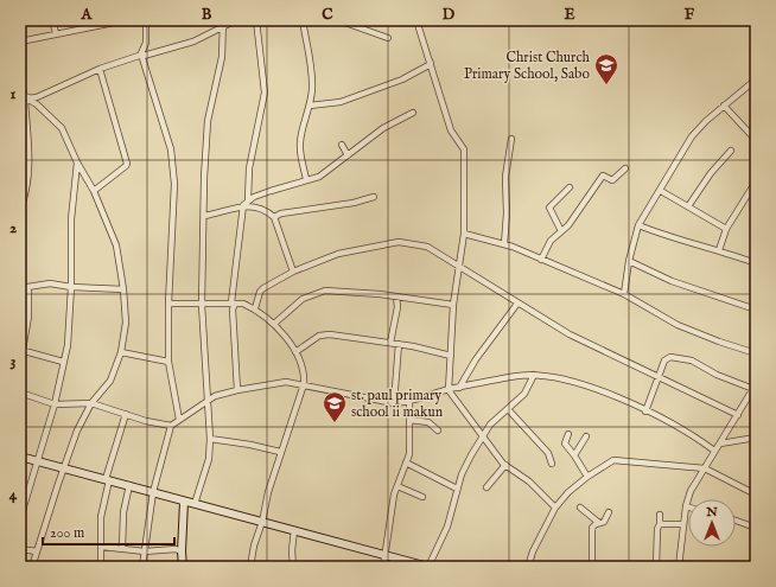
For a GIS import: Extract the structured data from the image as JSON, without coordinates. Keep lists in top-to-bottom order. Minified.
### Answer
{"places":{"school or university":["Christ Church Primary School, Sabo","st. paul primary school ii makun"]},"scale_bar":"200 m","north":"top","grid":{"columns":["A","B","C","D","E","F"],"rows":["1","2","3","4"]}}
